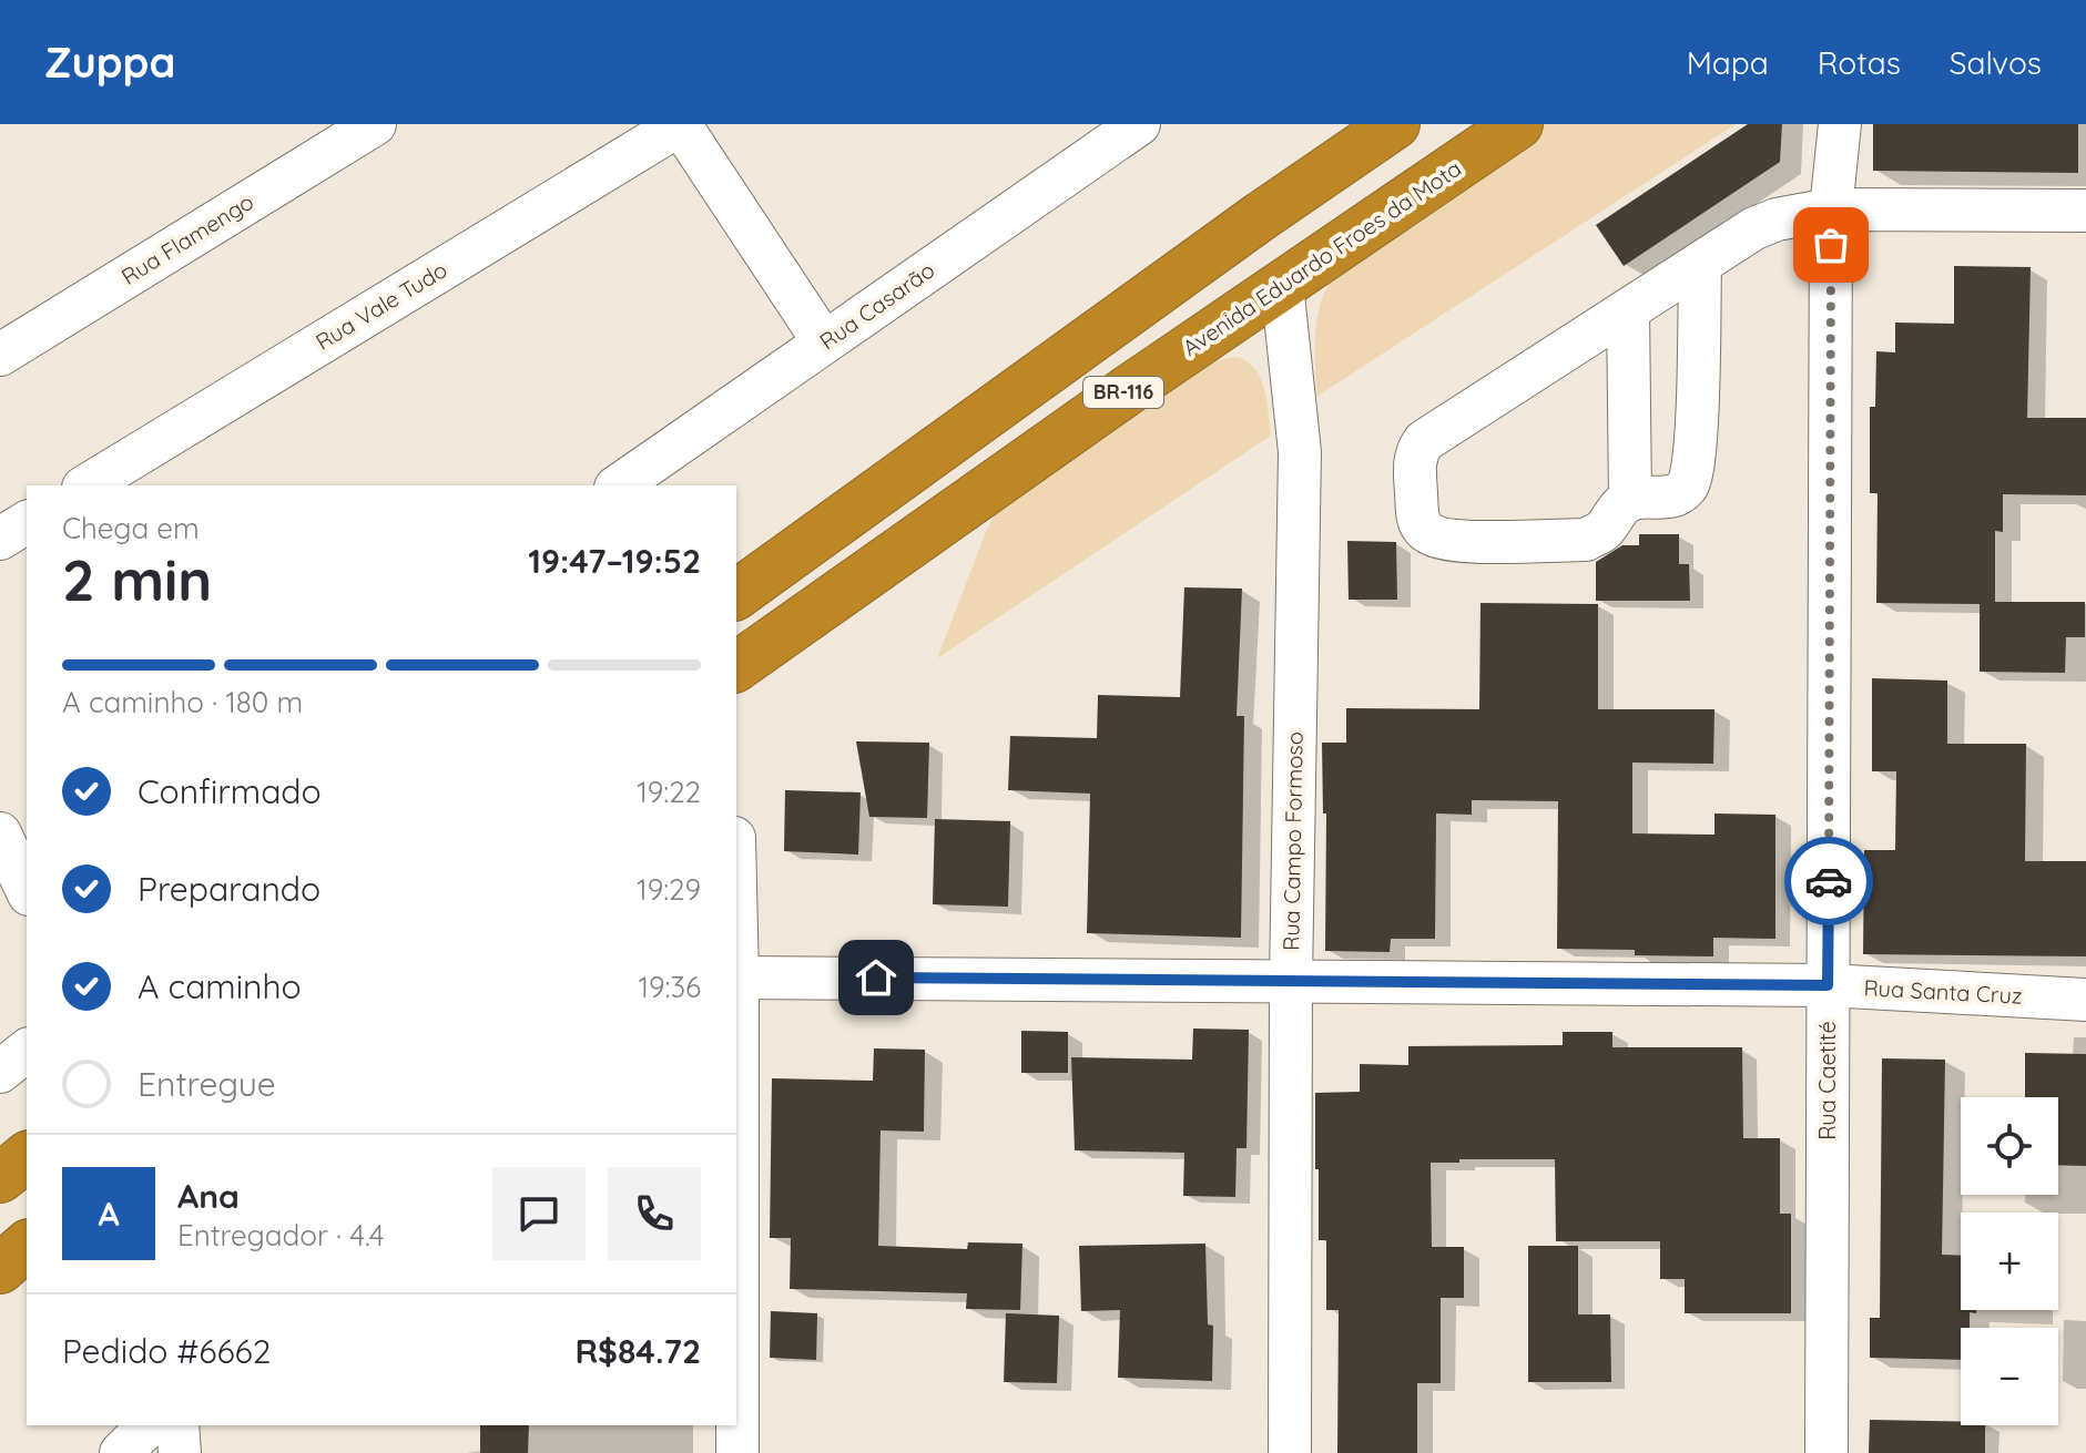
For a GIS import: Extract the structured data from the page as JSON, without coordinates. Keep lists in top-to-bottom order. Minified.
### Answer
{"streets":{"highway":["Avenida Eduardo Froes da Mota","BR-116"],"street":["Rua Flamengo","Rua Vale Tudo","Rua Casarão","Rua Campo Formoso","Rua Santa Cruz","Rua Caetité"]},"crossings":[["Avenida Eduardo Froes da Mota","Rua Campo Formoso"],["Rua Campo Formoso","Rua Santa Cruz"],["Rua Santa Cruz","Rua Caetité"]],"page":{"header":"Zuppa","nav":["Mapa","Rotas","Salvos"],"heading":["2 min","Chega em","19:47–19:52"],"panel":["Ana","Entregador · 4.4","Pedido #6662","R$84.72"],"bar":"A caminho · 180 m","list":[["Confirmado","19:22"],["Preparando","19:29"],["A caminho","19:36"],"Entregue"],"map_buttons":["+","−"],"round":"A"}}
